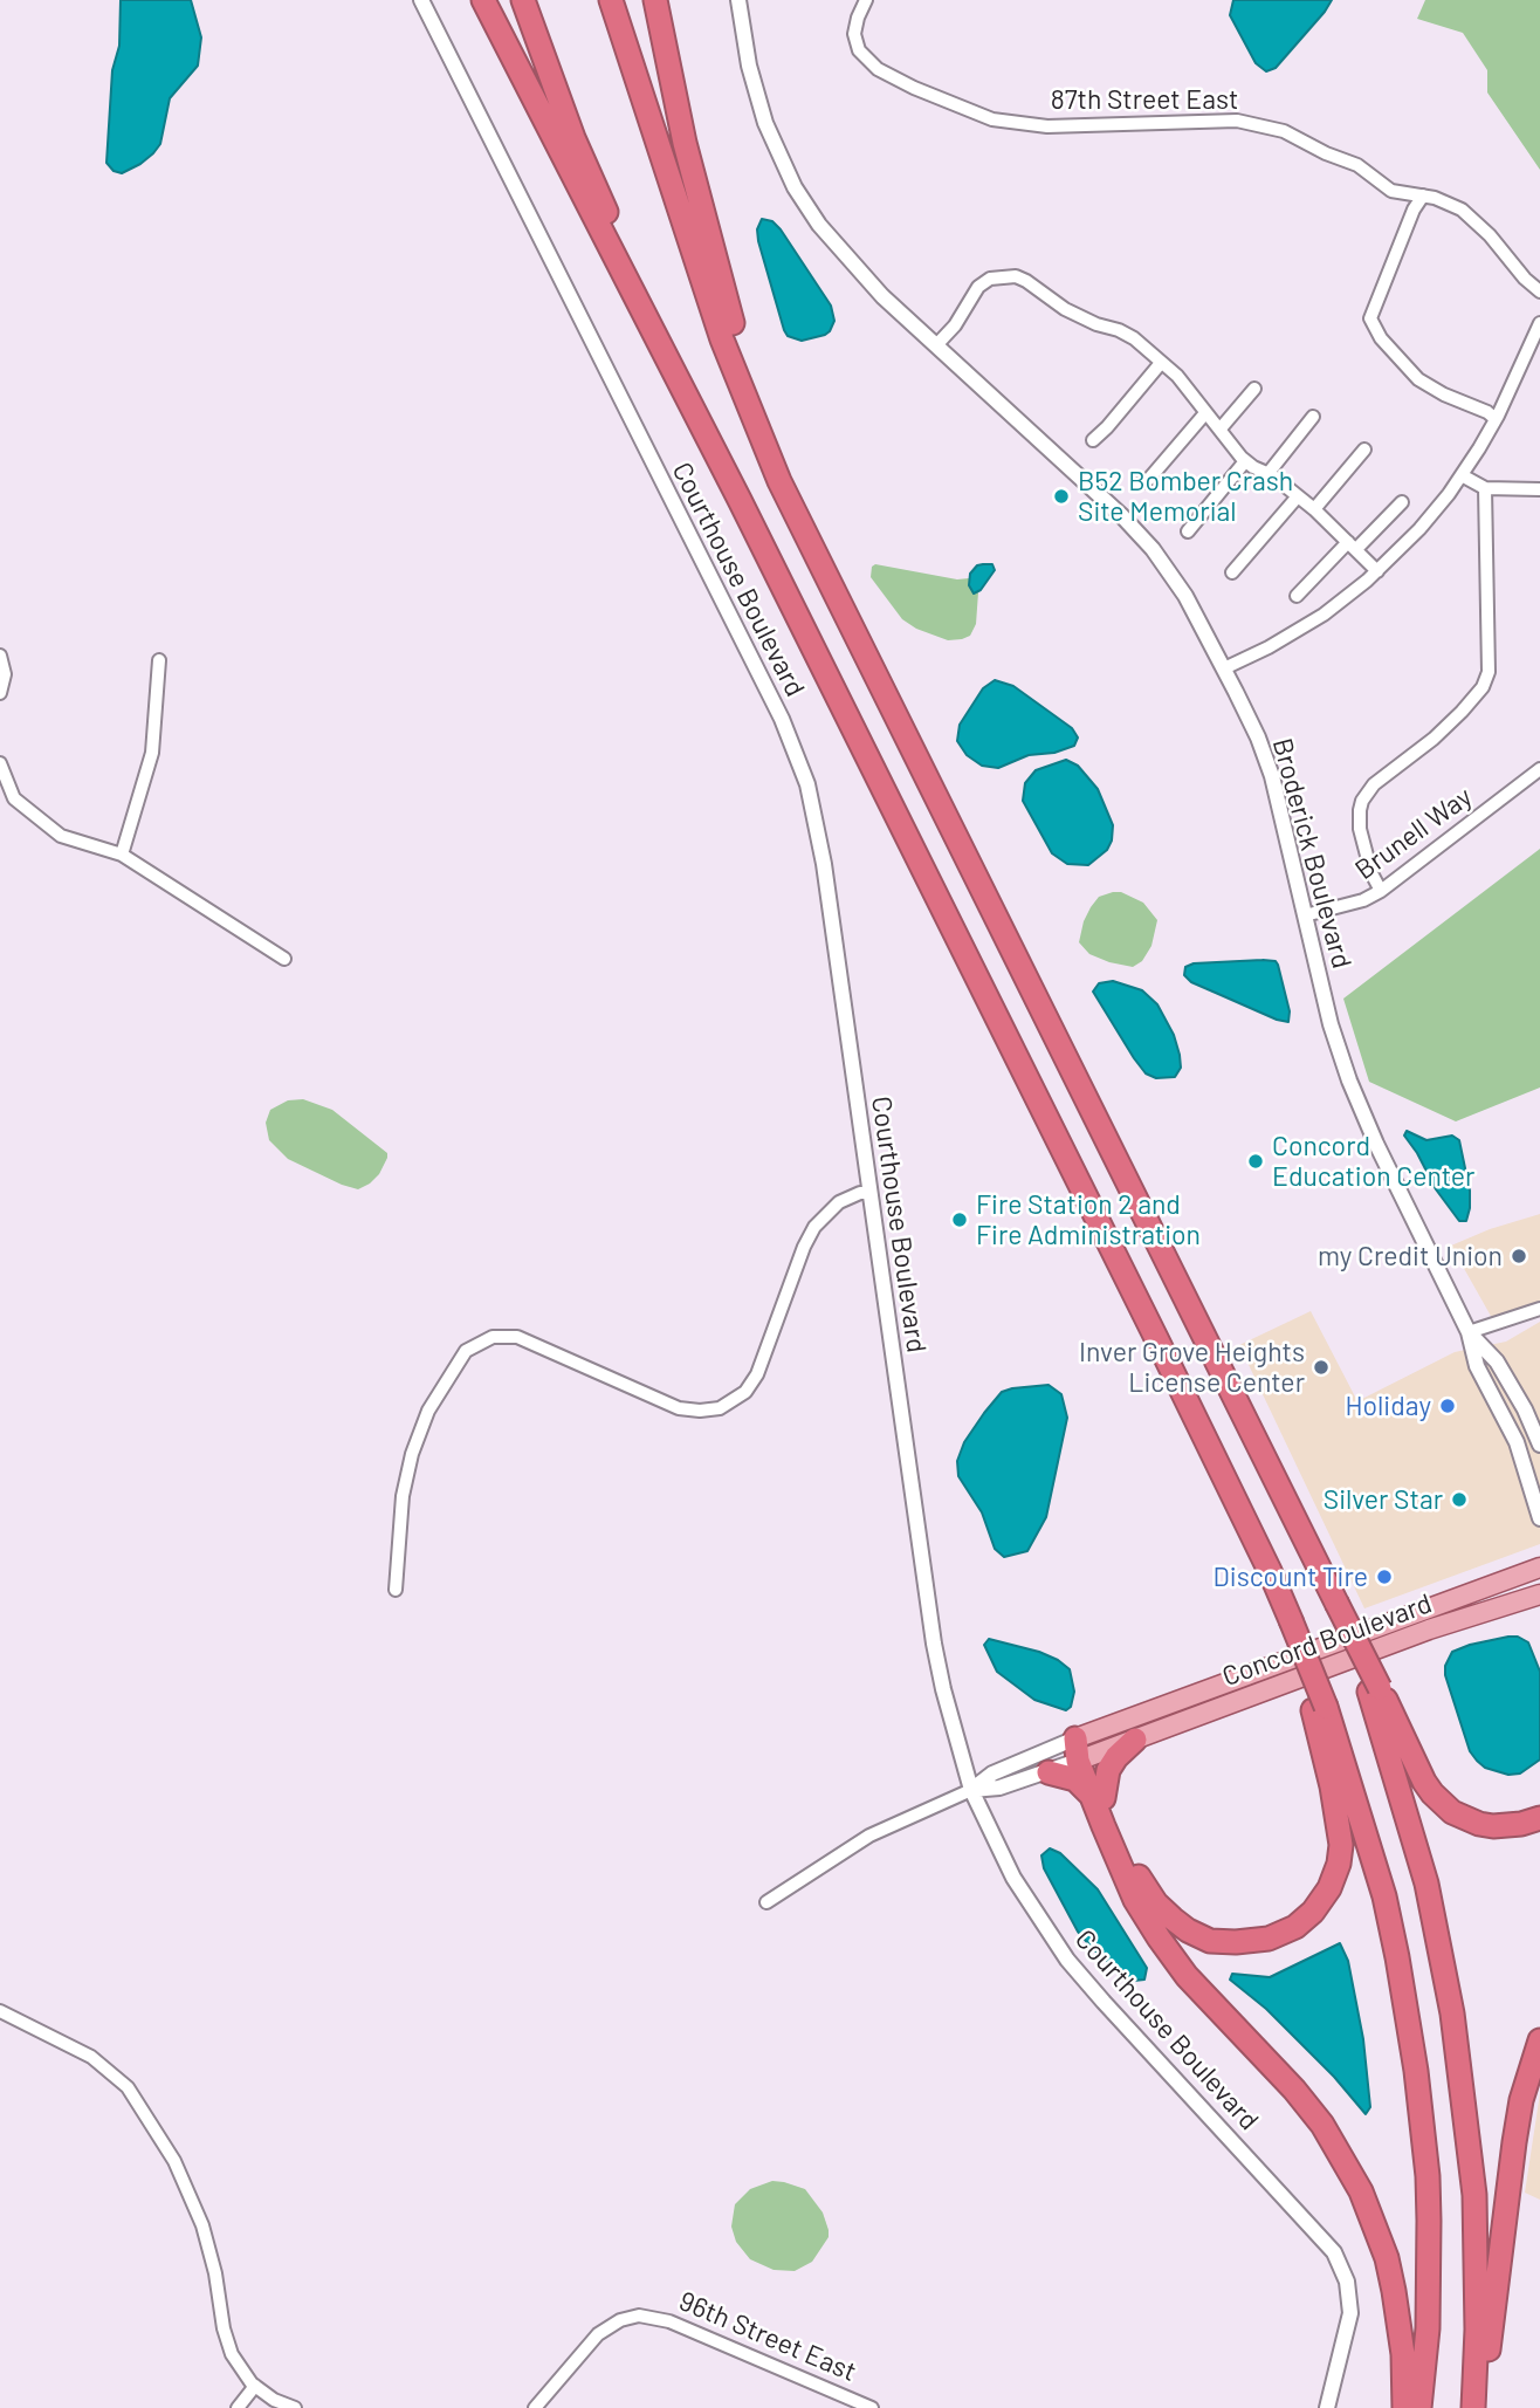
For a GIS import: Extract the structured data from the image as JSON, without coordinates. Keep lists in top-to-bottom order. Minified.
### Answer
{"streets":{"main road":["Concord Boulevard"],"street":["87th Street East","Courthouse Boulevard","Brunell Way","Broderick Boulevard","96th Street East"]},"crossings":[["Brunell Way","Broderick Boulevard"]],"places":["B52 Bomber Crash Site Memorial","Concord Education Center","Fire Station 2 and Fire Administration","my Credit Union","Inver Grove Heights License Center","Holiday","Silver Star","Discount Tire"]}
